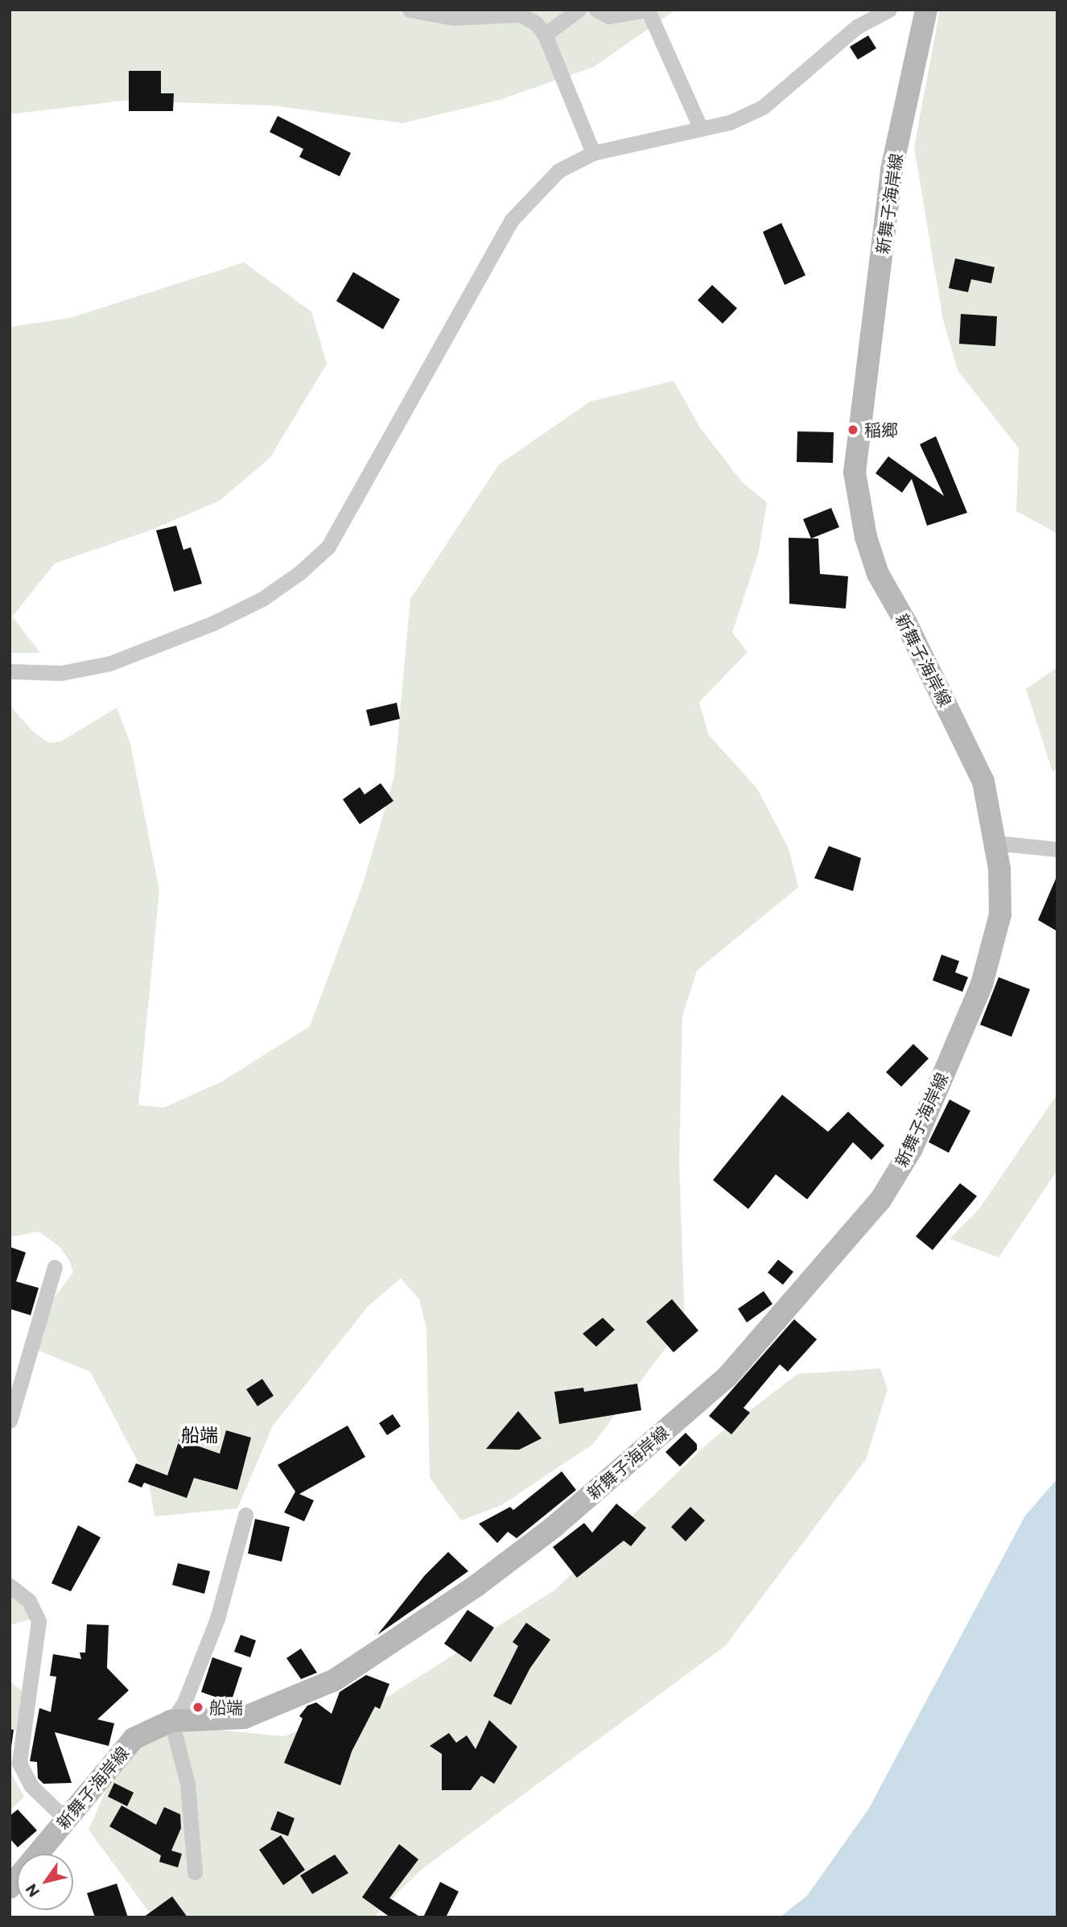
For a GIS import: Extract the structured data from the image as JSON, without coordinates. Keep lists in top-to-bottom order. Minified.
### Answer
{"streets":{"main road":["新舞子海岸線"]},"districts":["船端"],"places":["稲郷","船端"],"north":"bottom left"}
